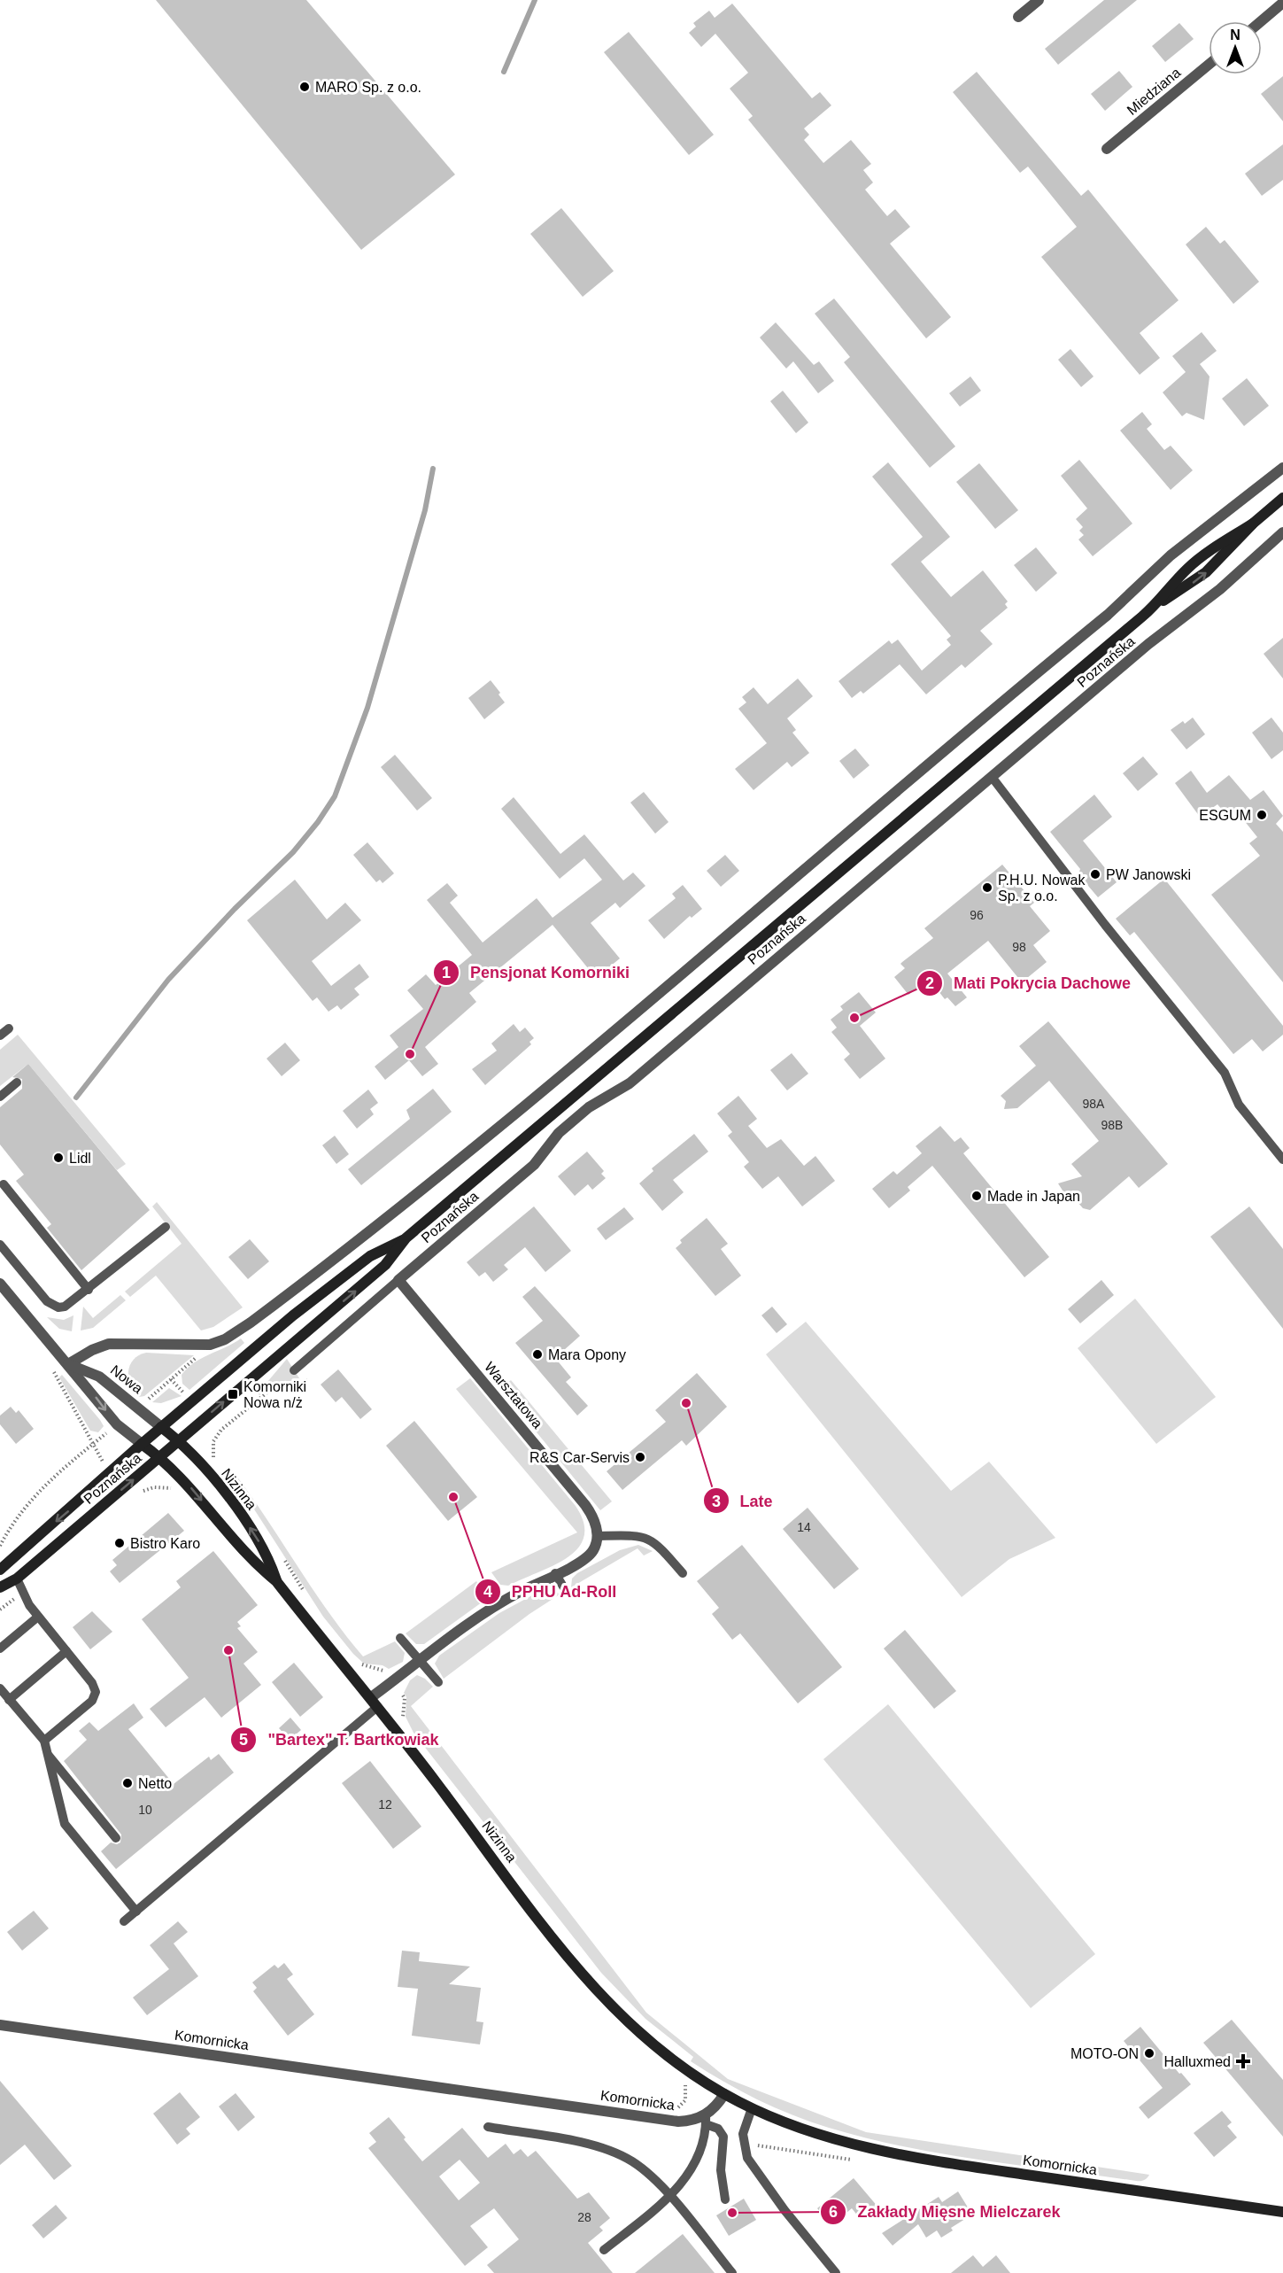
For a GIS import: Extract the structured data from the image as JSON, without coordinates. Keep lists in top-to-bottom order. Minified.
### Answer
{"streets":{"main road":["Poznańska","Nizinna","Komornicka"],"street":["Miedziana","Nowa","Warsztatowa"]},"crossings":[["Poznańska","Nowa"],["Poznańska","Warsztatowa"],["Poznańska","Nizinna"],["Nowa","Nizinna"],["Nizinna","Komornicka"]],"places":{"other":["MARO Sp. z o.o.","ESGUM","PW Janowski","P.H.U. Nowak Sp. z o.o.","Mati Pokrycia Dachowe","Pensjonat Komorniki","Lidl","Made in Japan","Mara Opony","Late","R&S Car-Servis","PPHU Ad-Roll","Bistro Karo","\"Bartex\" T. Bartkowiak","Netto","MOTO-ON","Zakłady Mięsne Mielczarek"],"transit":["Komorniki Nowa n/ż"],"health":["Halluxmed"]},"house_numbers":["96","98","98A","98B","14","12","10","28"],"north":"top"}
